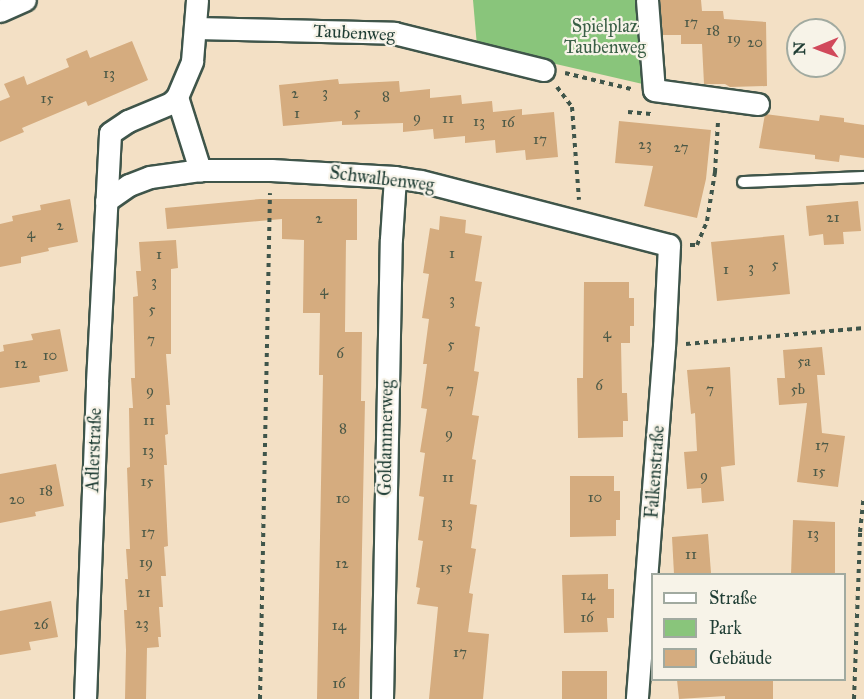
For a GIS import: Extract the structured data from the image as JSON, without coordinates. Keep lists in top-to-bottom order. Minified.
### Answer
{"streets":{"street":["Taubenweg","Schwalbenweg","Goldammerweg","Adlerstraße","Falkenstraße"]},"crossings":[["Schwalbenweg","Goldammerweg"],["Schwalbenweg","Falkenstraße"]],"parks":["Spielplaz Taubenweg"],"house_numbers":["17","18","19","20","13","3","2","8","15","5","1","9","11","13","16","17","23","27","21","2","2","4","1","1","5","3","1","3","4","3","5","4","7","5","6","10","5a","12","6","7","7","5b","9","11","8","9","17","13","15","9","11","15","18","10","10","20","13","17","13","11","19","12","15","21","14","16","23","26","14","17","16"],"legend":["Straße","Park","Gebäude"],"north":"left"}
